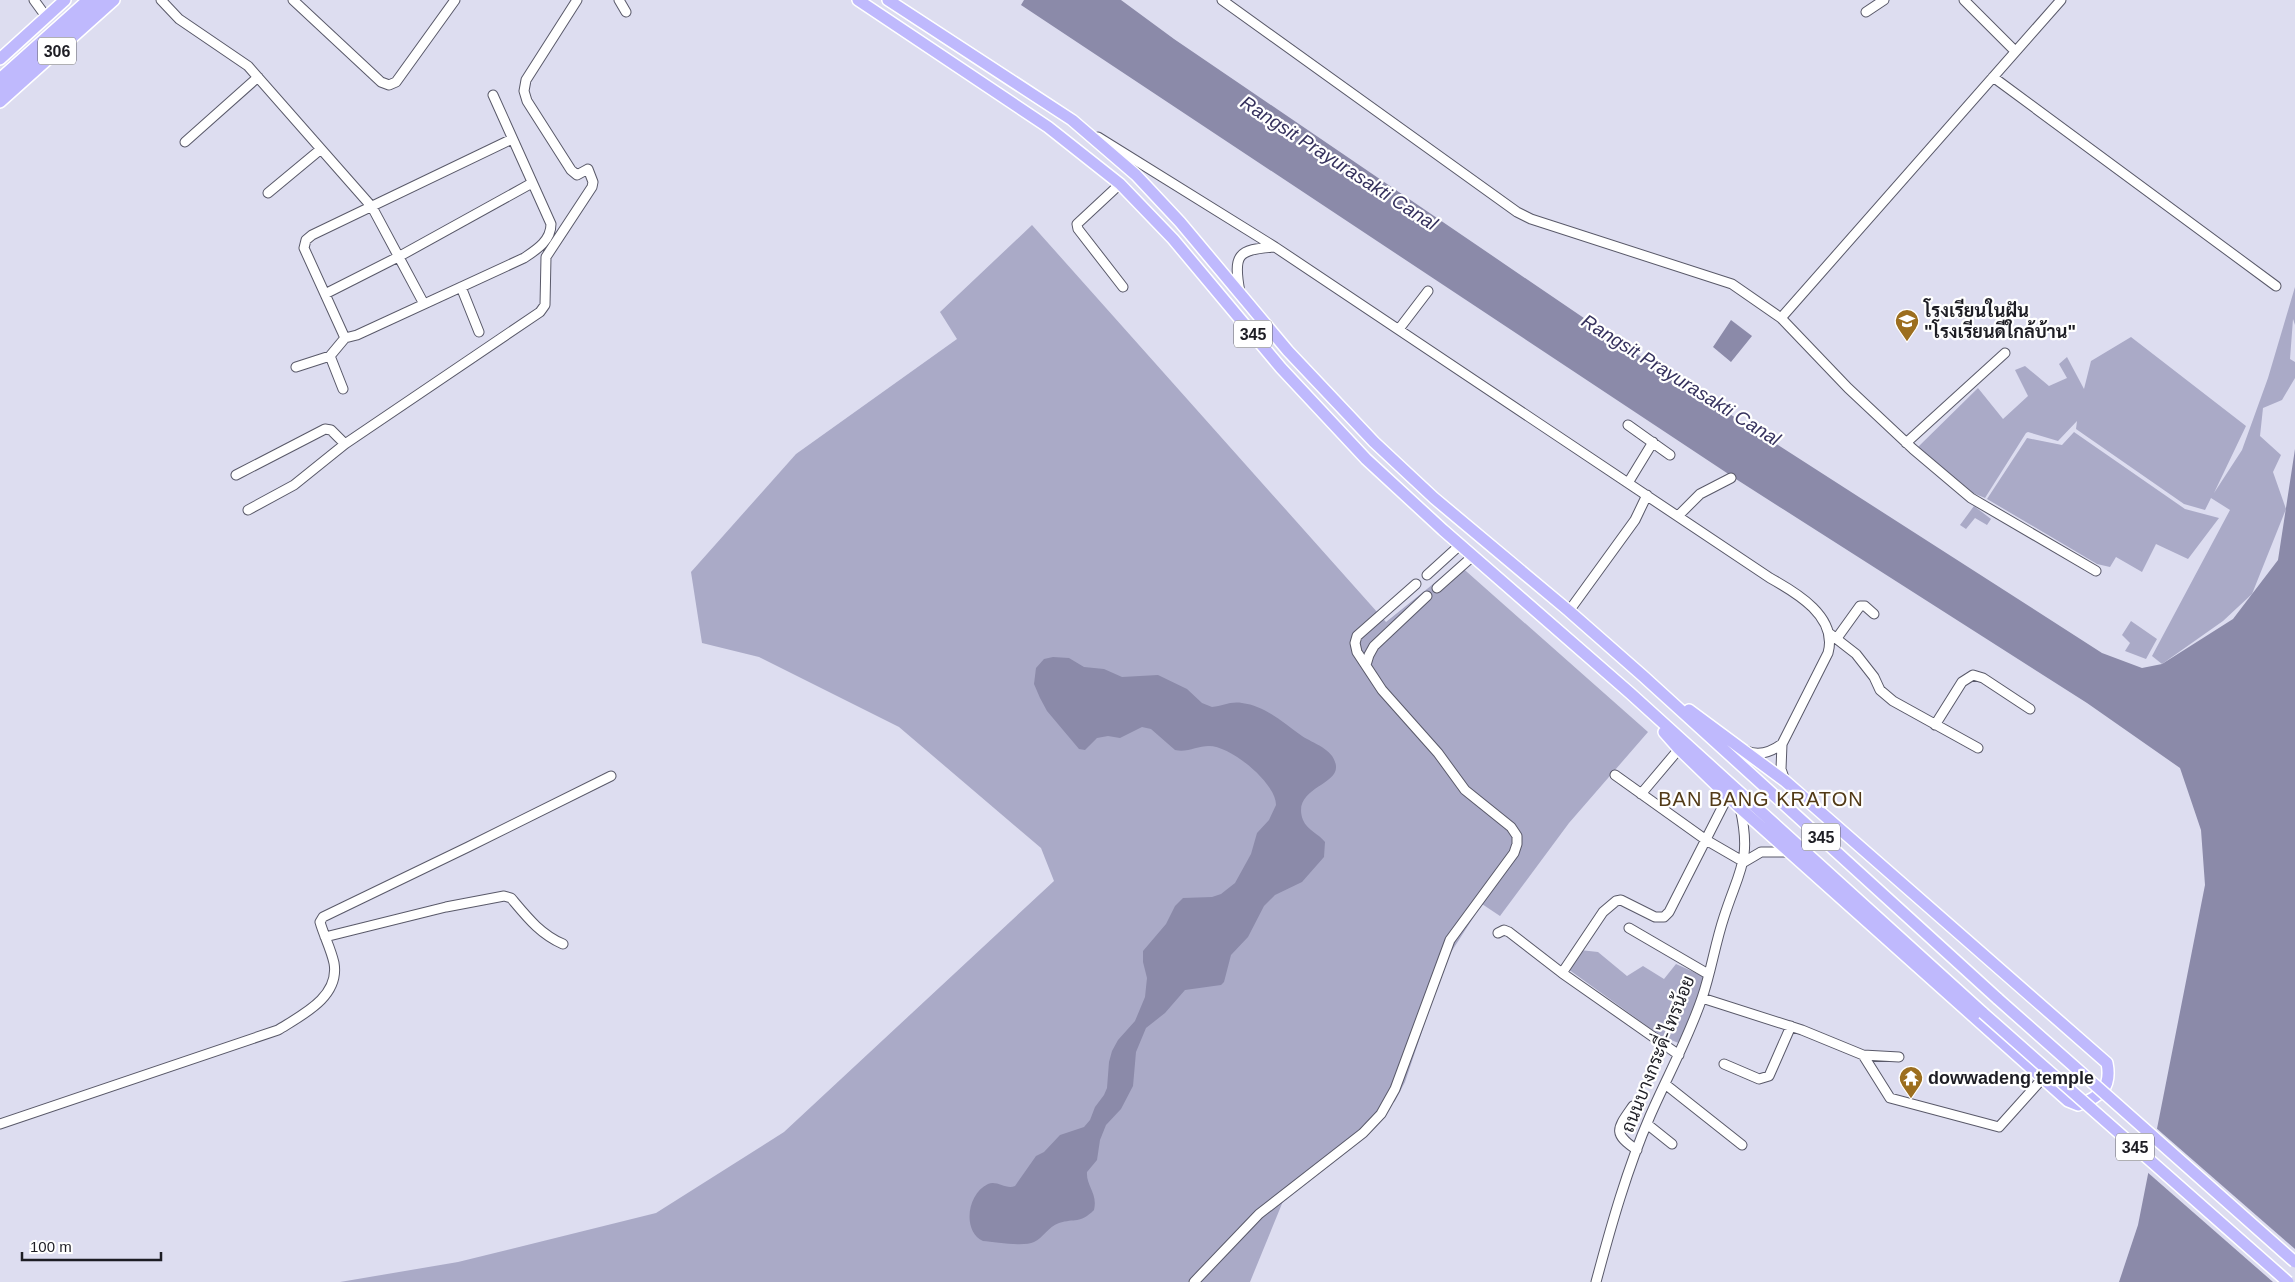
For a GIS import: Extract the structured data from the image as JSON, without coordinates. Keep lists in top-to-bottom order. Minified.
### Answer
{"streets":{"main road":["306","345"],"street":["ถนนบางกระดี่-ไทรน้อย"]},"districts":["BAN BANG KRATON"],"water":["Rangsit Prayurasakti Canal"],"places":{"school or university":["โรงเรียนในฝัน \"โรงเรียนดีใกล้บ้าน\""],"temple":["dowwadeng temple"]},"scale_bar":"100 m"}
